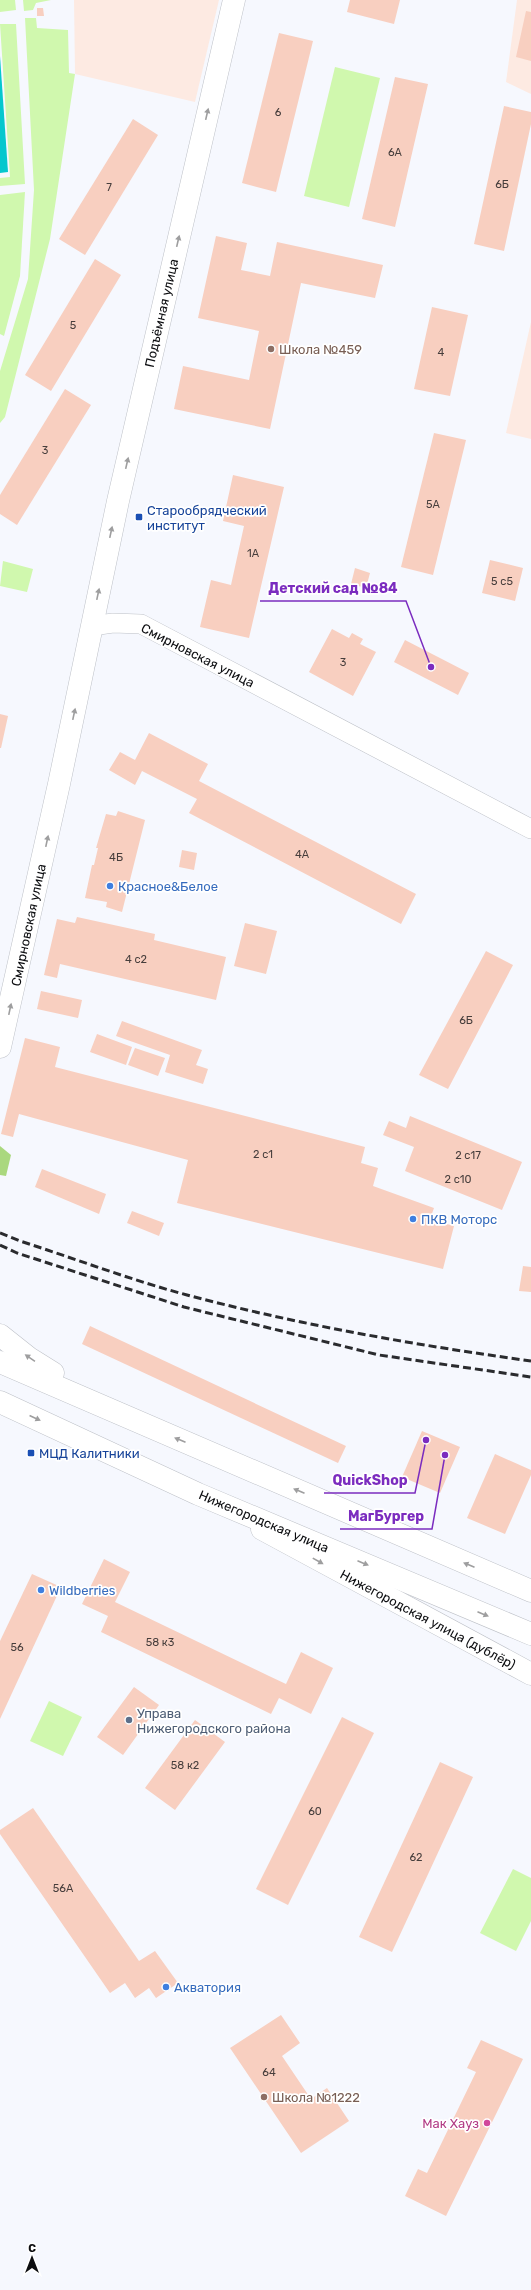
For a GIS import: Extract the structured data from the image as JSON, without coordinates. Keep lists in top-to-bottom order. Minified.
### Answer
{"streets":{"street":["Подъёмная улица","Смирновская улица","Нижегородская улица","Нижегородская улица (дублёр)"]},"crossings":[["Подъёмная улица","Смирновская улица"],["Нижегородская улица","Нижегородская улица (дублёр)"]],"one_way":["Подъёмная улица","Смирновская улица"],"places":{"other":["Школа №459","Детский сад №84","Красное&Белое","ПКВ Моторс","QuickShop","МагБургер","Wildberries","Управа Нижегородского района","Акватория","Школа №1222","Мак Хауз"],"transit":["Старообрядческий институт","МЦД Калитники"]},"house_numbers":["6","6А","6Б","7","5","4","3","5А","1А","5 с5","3","4А","4Б","4 с2","6Б","2 с1","2 с17","2 с10","58 к3","56","58 к2","60","62","56А","64"],"north":"top"}
